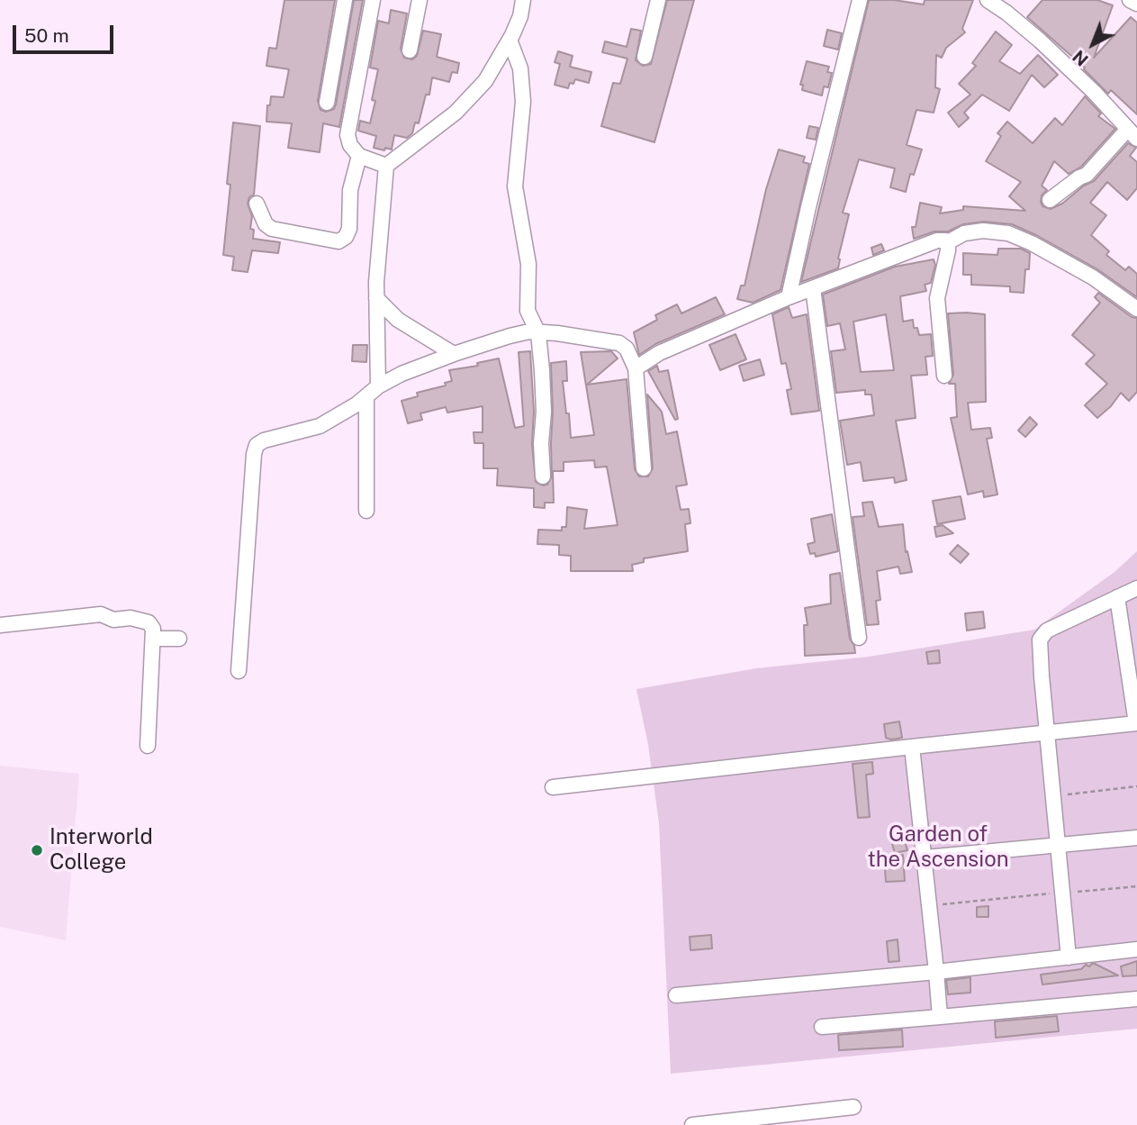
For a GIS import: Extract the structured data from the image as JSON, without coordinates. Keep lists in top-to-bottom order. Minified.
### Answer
{"parks":["Garden of the Ascension"],"places":["Interworld College"],"scale_bar":"50 m","north":"bottom left"}
